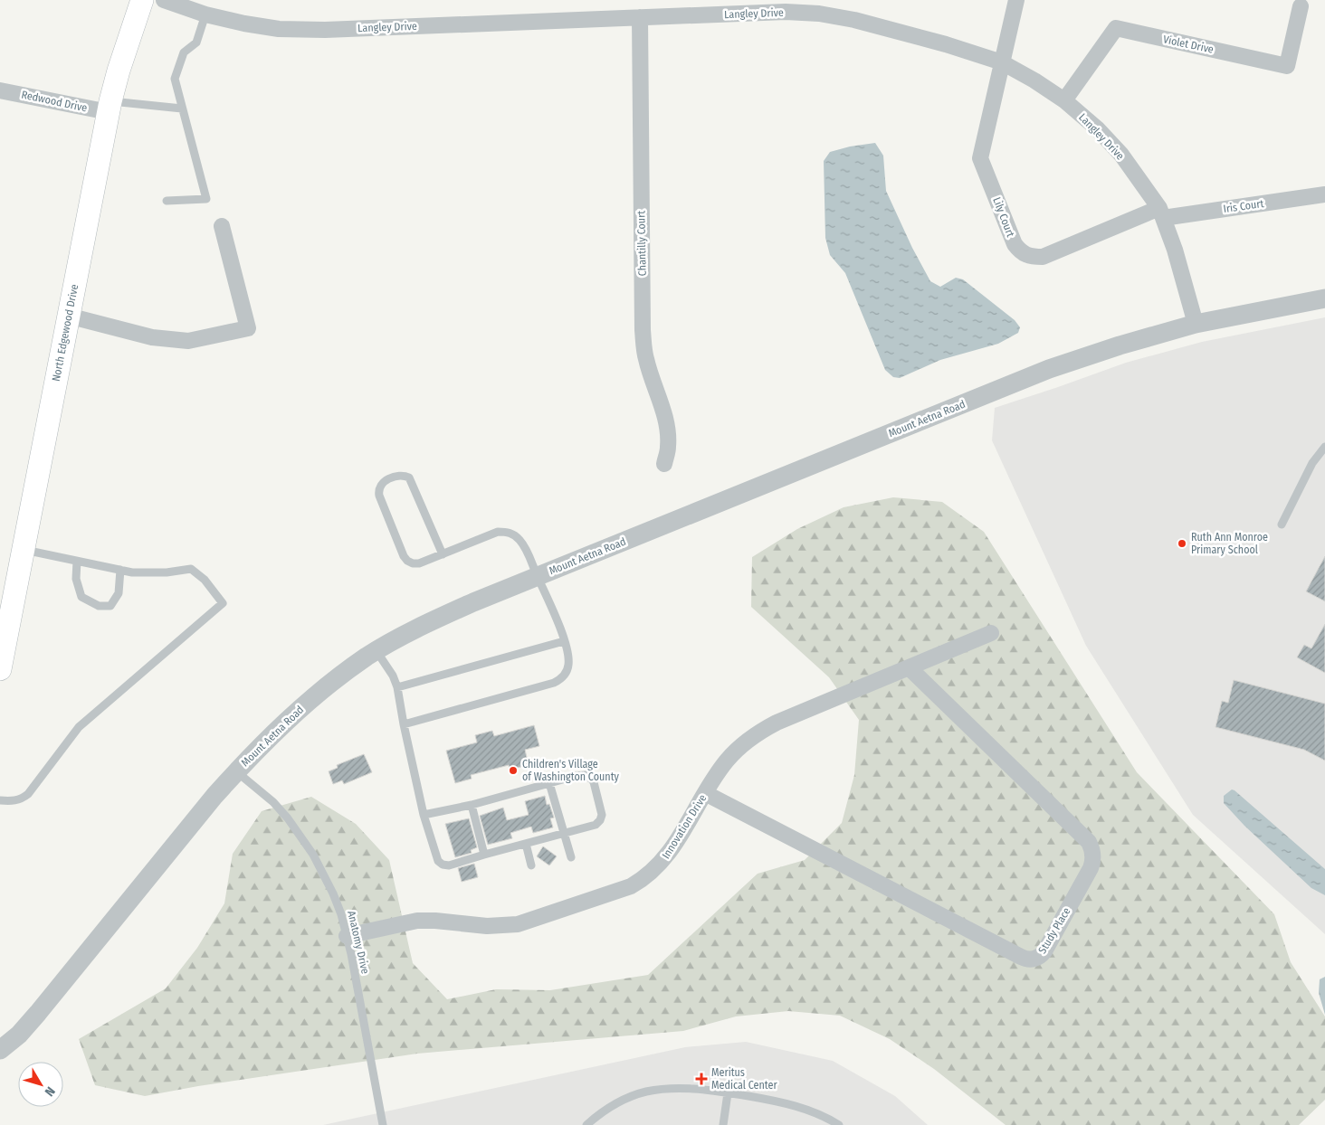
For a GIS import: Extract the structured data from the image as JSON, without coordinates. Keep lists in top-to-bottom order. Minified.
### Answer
{"streets":{"main road":["North Edgewood Drive"],"street":["Langley Drive","Violet Drive","Redwood Drive","Iris Court","Lily Court","Chantilly Court","Mount Aetna Road","Innovation Drive","Study Place"],"lane":["Anatomy Drive"]},"crossings":[["Langley Drive","Violet Drive"],["Langley Drive","Iris Court"],["Langley Drive","Lily Court"],["Langley Drive","Chantilly Court"],["Langley Drive","Mount Aetna Road"],["Redwood Drive","North Edgewood Drive"],["Iris Court","Lily Court"],["Mount Aetna Road","Anatomy Drive"],["Innovation Drive","Study Place"],["Innovation Drive","Anatomy Drive"]],"places":{"other":["Ruth Ann Monroe Primary School","Children's Village of Washington County"],"health":["Meritus Medical Center"]},"north":"bottom right"}
